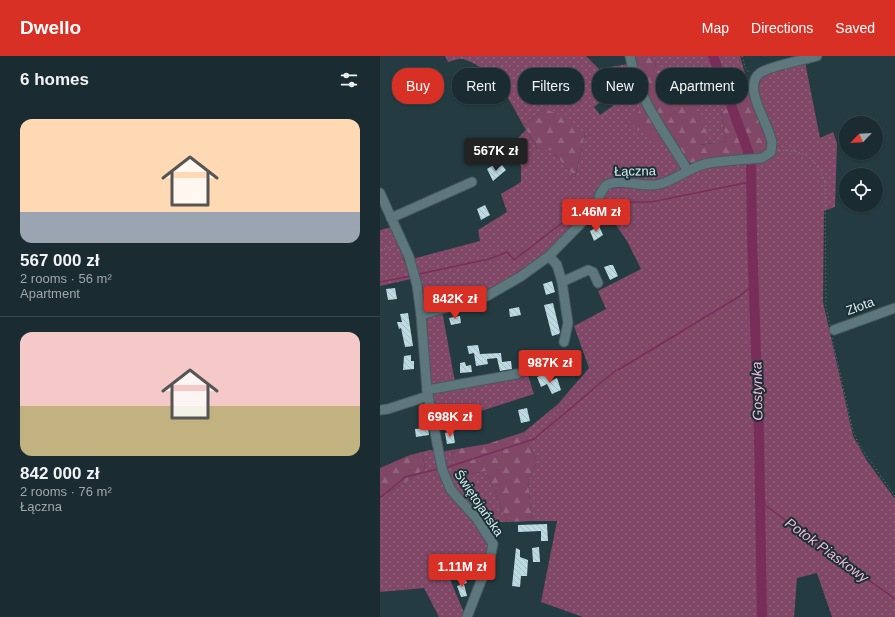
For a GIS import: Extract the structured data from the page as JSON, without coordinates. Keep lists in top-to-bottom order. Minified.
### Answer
{"streets":{"street":["Łączna","Złota","Świętojańska"]},"crossings":[["Łączna","Świętojańska"]],"water":["Gostynka","Potok Piaskowy"],"north":"bottom left","page":{"header":"Dwello","nav":["Map","Directions","Saved"],"heading":"6 homes","chip":["Buy","Rent","Filters","New","Apartment"],"list":[{"name":"567 000 zł","note":"2 rooms · 56 m² · Apartment"},{"name":"842 000 zł","note":"2 rooms · 76 m² · Łączna"}],"price":["567K zł","1.46M zł","842K zł","987K zł","698K zł","1.11M zł"]}}
